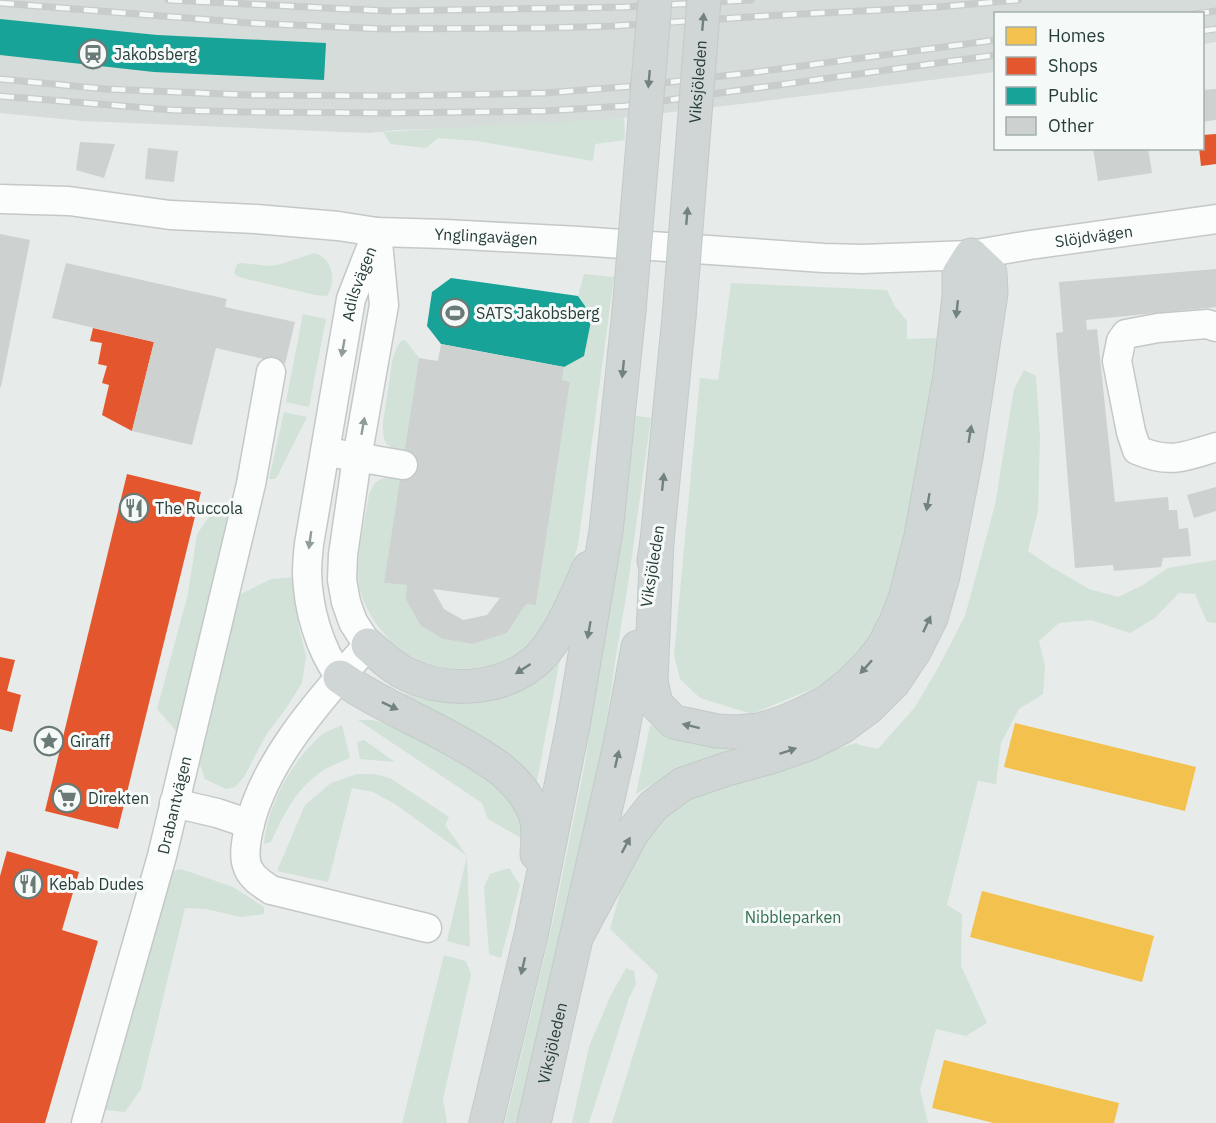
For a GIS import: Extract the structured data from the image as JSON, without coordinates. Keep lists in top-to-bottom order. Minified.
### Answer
{"streets":{"main road":["Viksjöleden"],"street":["Ynglingavägen","Slöjdvägen","Adilsvägen","Drabantvägen"]},"crossings":[["Ynglingavägen","Slöjdvägen"],["Ynglingavägen","Adilsvägen"]],"parks":["Nibbleparken"],"places":{"station":["Jakobsberg"],"sports":["SATS Jakobsberg"],"restaurant":["The Ruccola","Kebab Dudes"],"place":["Giraff"],"supermarket":["Direkten"]},"legend":["Homes","Shops","Public","Other"]}
